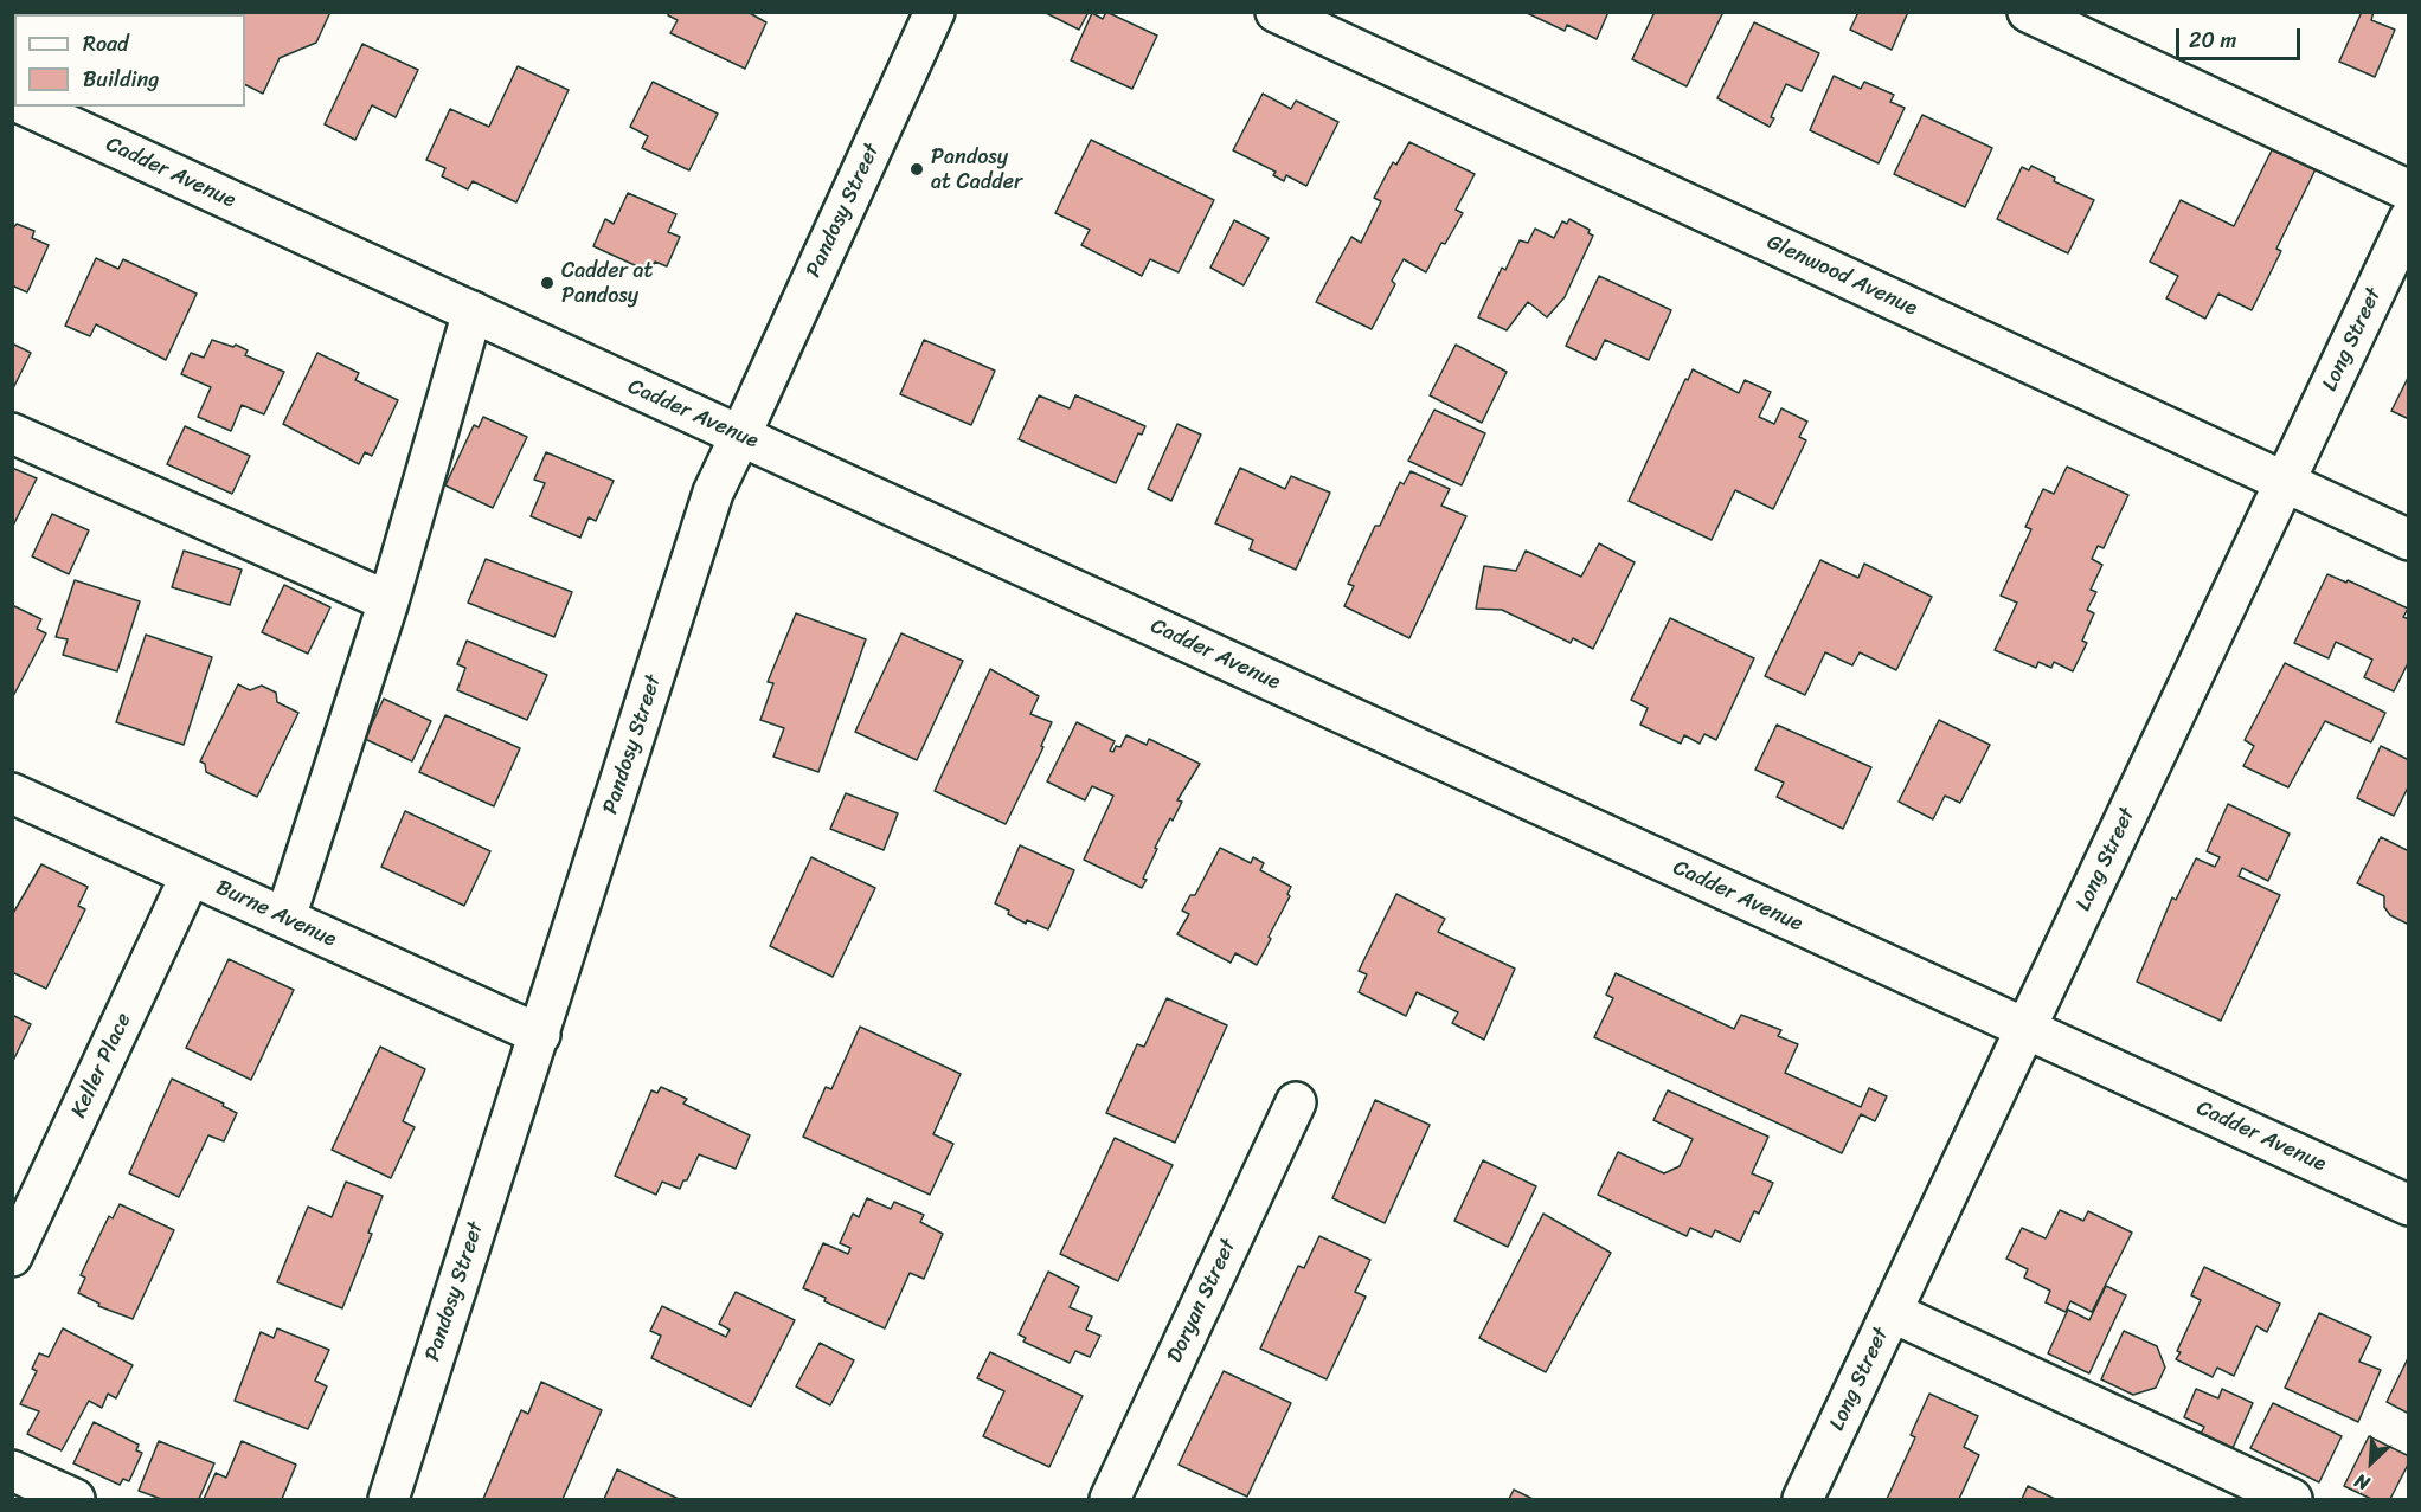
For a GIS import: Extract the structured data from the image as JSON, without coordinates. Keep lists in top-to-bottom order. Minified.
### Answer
{"streets":{"street":["Cadder Avenue","Pandosy Street","Glenwood Avenue","Long Street","Burne Avenue","Keller Place","Doryan Street"]},"crossings":[["Cadder Avenue","Pandosy Street"],["Cadder Avenue","Long Street"],["Pandosy Street","Burne Avenue"],["Glenwood Avenue","Long Street"],["Burne Avenue","Keller Place"]],"places":["Pandosy at Cadder","Cadder at Pandosy"],"legend":["Road","Building"],"scale_bar":"20 m","north":"bottom left"}
